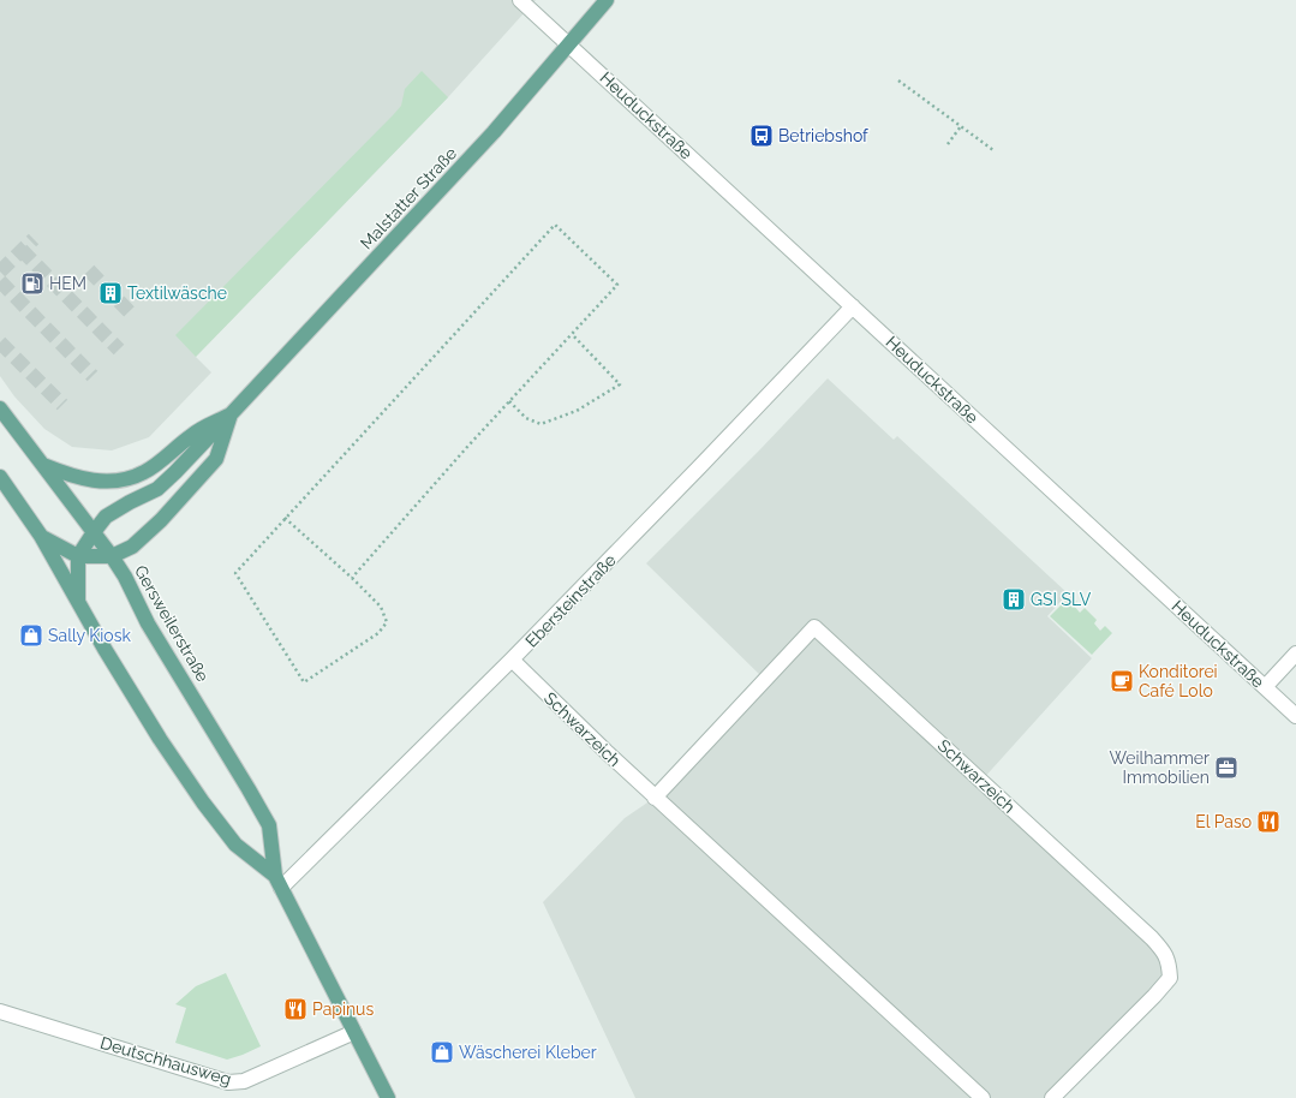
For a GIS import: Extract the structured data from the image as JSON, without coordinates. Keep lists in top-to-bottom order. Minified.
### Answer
{"streets":{"main road":["Malstatter Straße","Gersweilerstraße"],"street":["Heuduckstraße","Ebersteinstraße","Schwarzeich","Deutschhausweg"]},"crossings":[["Heuduckstraße","Malstatter Straße"],["Heuduckstraße","Ebersteinstraße"],["Malstatter Straße","Gersweilerstraße"],["Ebersteinstraße","Gersweilerstraße"],["Ebersteinstraße","Schwarzeich"],["Gersweilerstraße","Deutschhausweg"]],"places":{"bus stop":["Betriebshof"],"fuel station":["HEM"],"building":["Textilwäsche","GSI SLV"],"shop":["Sally Kiosk","Wäscherei Kleber"],"cafe":["Konditorei Café Lolo"],"office":["Weilhammer Immobilien"],"restaurant":["El Paso","Papinus"]}}
